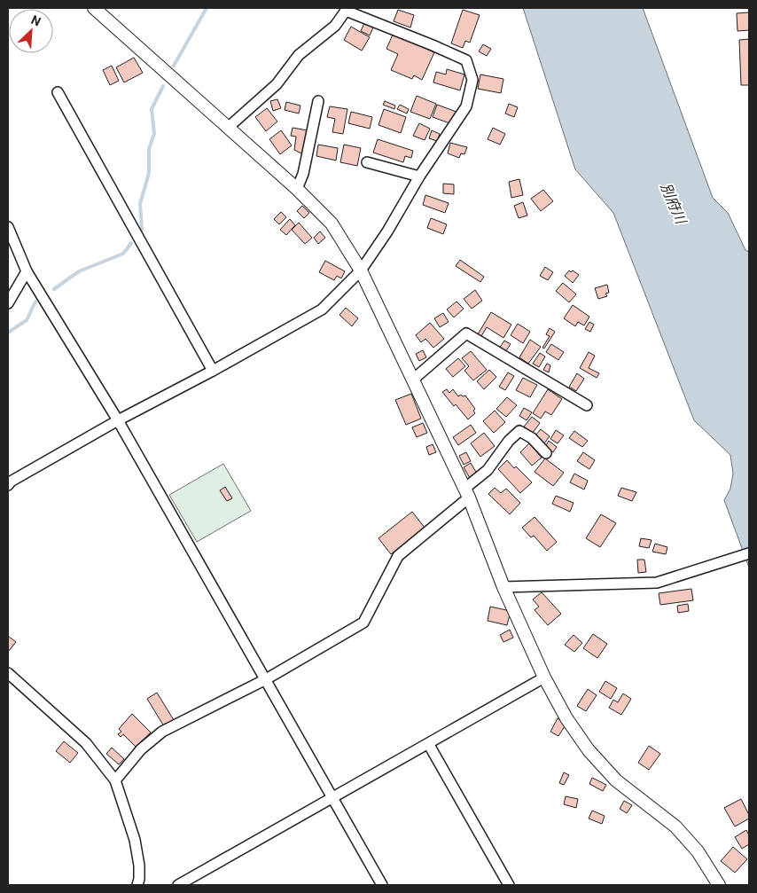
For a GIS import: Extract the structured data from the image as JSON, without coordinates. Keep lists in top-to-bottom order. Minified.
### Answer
{"water":["別府川"],"north":"top right"}
